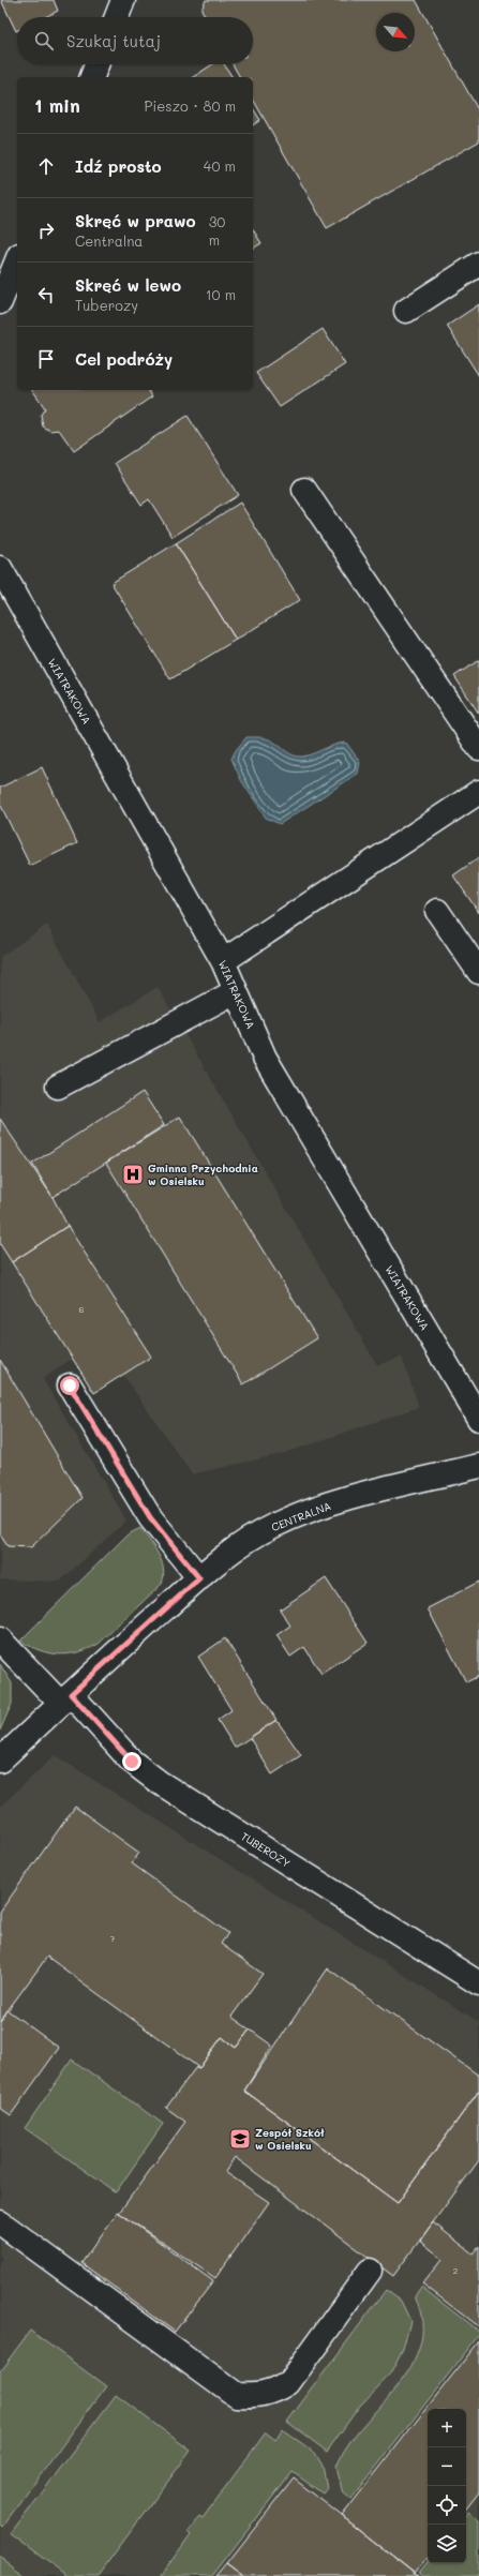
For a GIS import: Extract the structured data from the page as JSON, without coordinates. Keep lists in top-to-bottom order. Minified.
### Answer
{"streets":{"street":["WIATRAKOWA","CENTRALNA","TUBEROZY"]},"crossings":[["CENTRALNA","TUBEROZY"]],"places":{"hospital":["Gminna Przychodnia w Osielsku"],"school or university":["Zespół Szkół w Osielsku"]},"house_numbers":["6","7","2"],"north":"bottom right","page":{"search":"Szukaj tutaj","heading":["1 min","Pieszo · 80 m"],"list":[["Idź prosto","40 m"],["Skręć w prawo","Centralna","30 m"],["Skręć w lewo","Tuberozy","10 m"],"Cel podróży"],"map_buttons":["+","−"]}}
